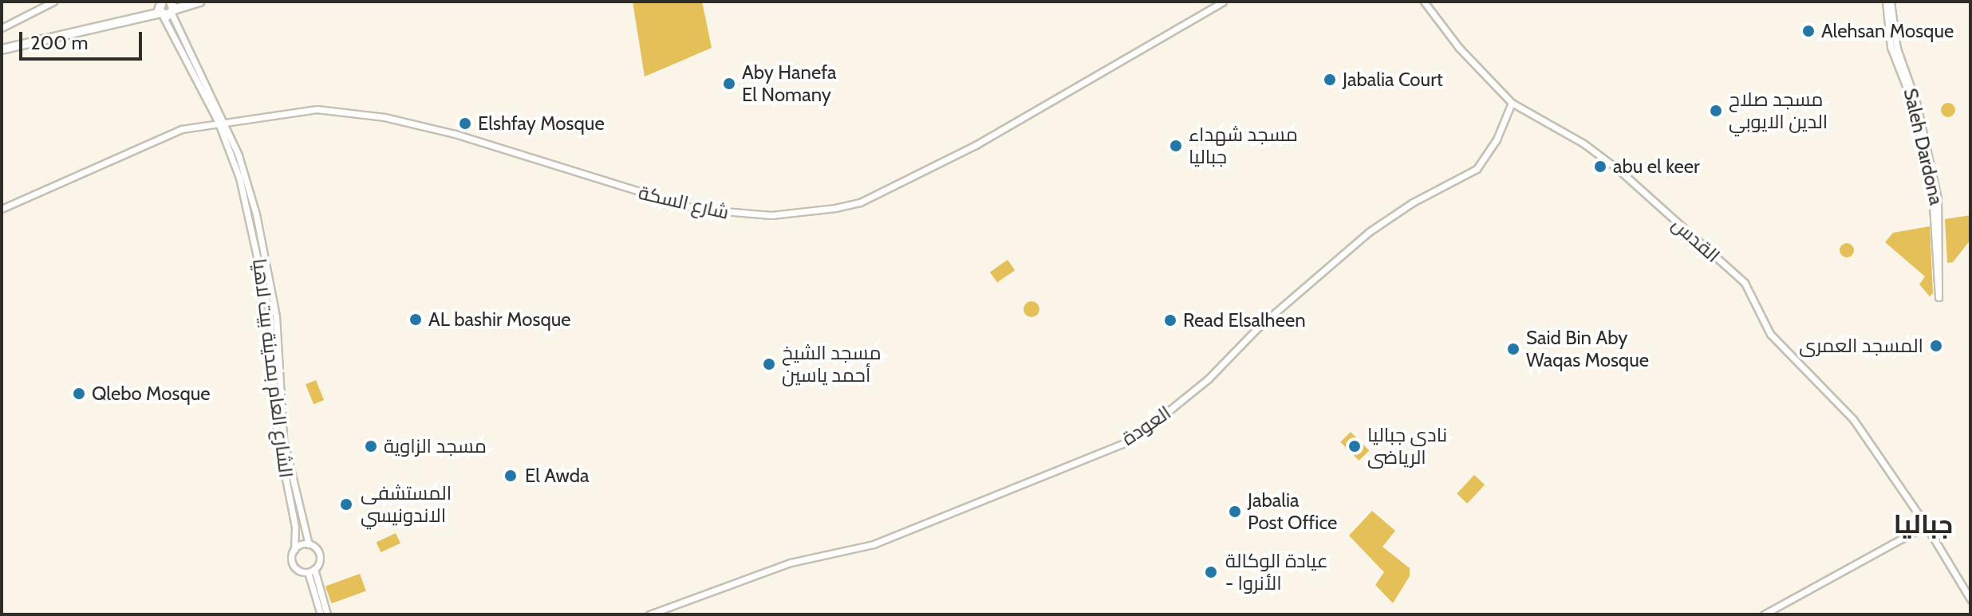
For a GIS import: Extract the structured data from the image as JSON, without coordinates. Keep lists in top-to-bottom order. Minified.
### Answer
{"streets":{"main road":["Saleh Dardona","شارع السكة","القدس","الشارع العام بمدينة بيت لاهيا","العودة"]},"crossings":[["شارع السكة","الشارع العام بمدينة بيت لاهيا"],["القدس","العودة"]],"districts":["جباليا"],"places":["Alehsan Mosque","Jabalia Court","Aby Hanefa El Nomany","مسجد صلاح الدين الايوبي","Elshfay Mosque","مسجد شهداء جباليا","abu el keer","AL bashir Mosque","Read Elsalheen","المسجد العمرى","Said Bin Aby Waqas Mosque","مسجد الشيخ أحمد ياسين","Qlebo Mosque","مسجد الزاوية","نادى جباليا الرياضى","El Awda","المستشفى الاندونيسي","Jabalia Post Office","عيادة الوكالة - الأنروا"],"scale_bar":"200 m"}
